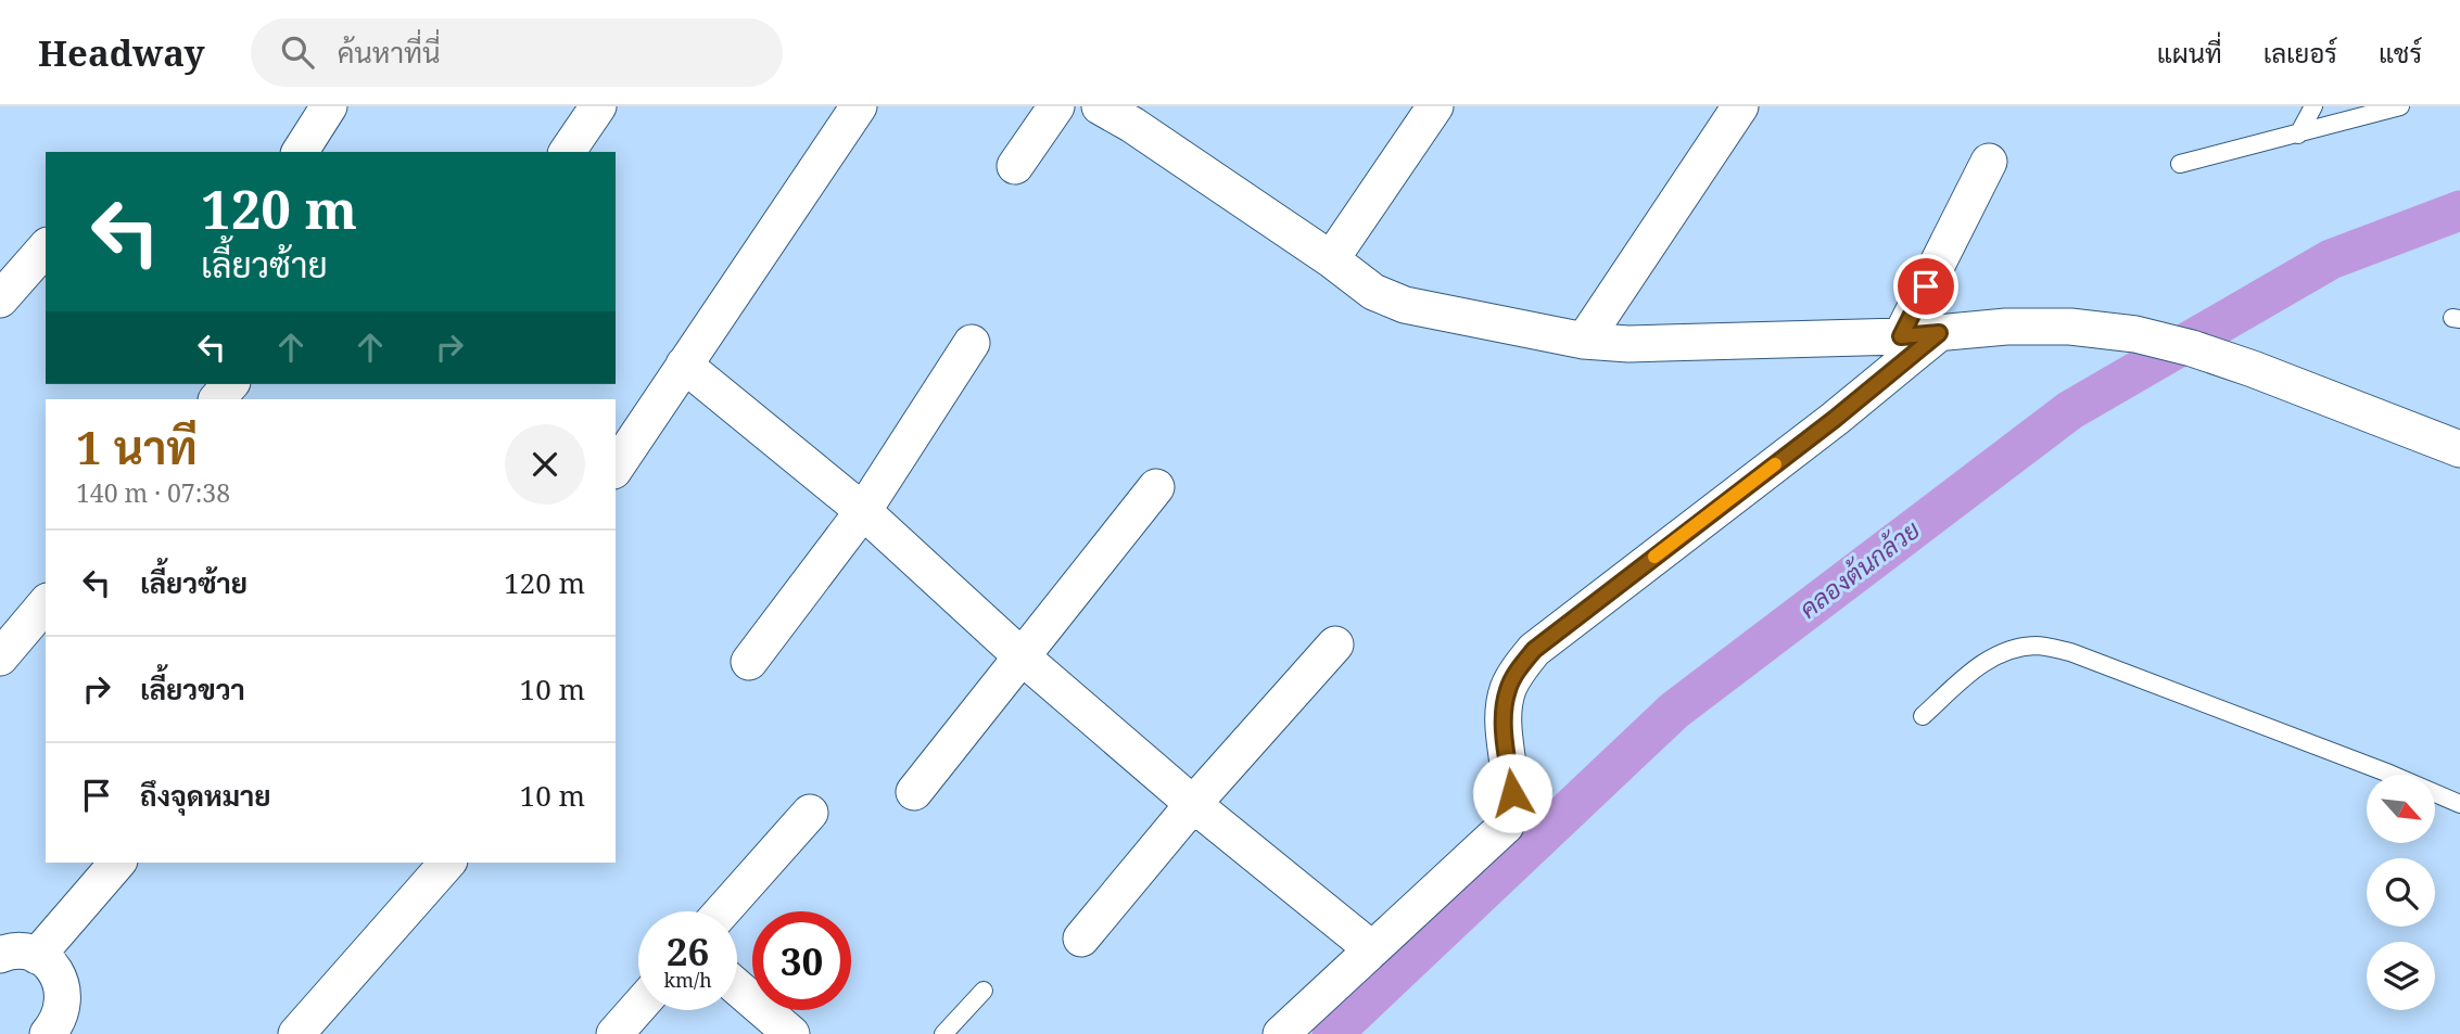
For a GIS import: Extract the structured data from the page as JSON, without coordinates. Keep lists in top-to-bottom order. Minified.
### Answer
{"water":["คลองต้นกล้วย"],"north":"bottom right","page":{"header":"Headway","search":"ค้นหาที่นี่","nav":["แผนที่","เลเยอร์","แชร์"],"turn":["120 m","เลี้ยวซ้าย"],"heading":["1 นาที","140 m · 07:38"],"list":[{"name":"เลี้ยวซ้าย","value":"120 m"},{"name":"เลี้ยวขวา","value":"10 m"},{"name":"ถึงจุดหมาย","value":"10 m"}],"speed":"26 km/h","limit":"30"}}
